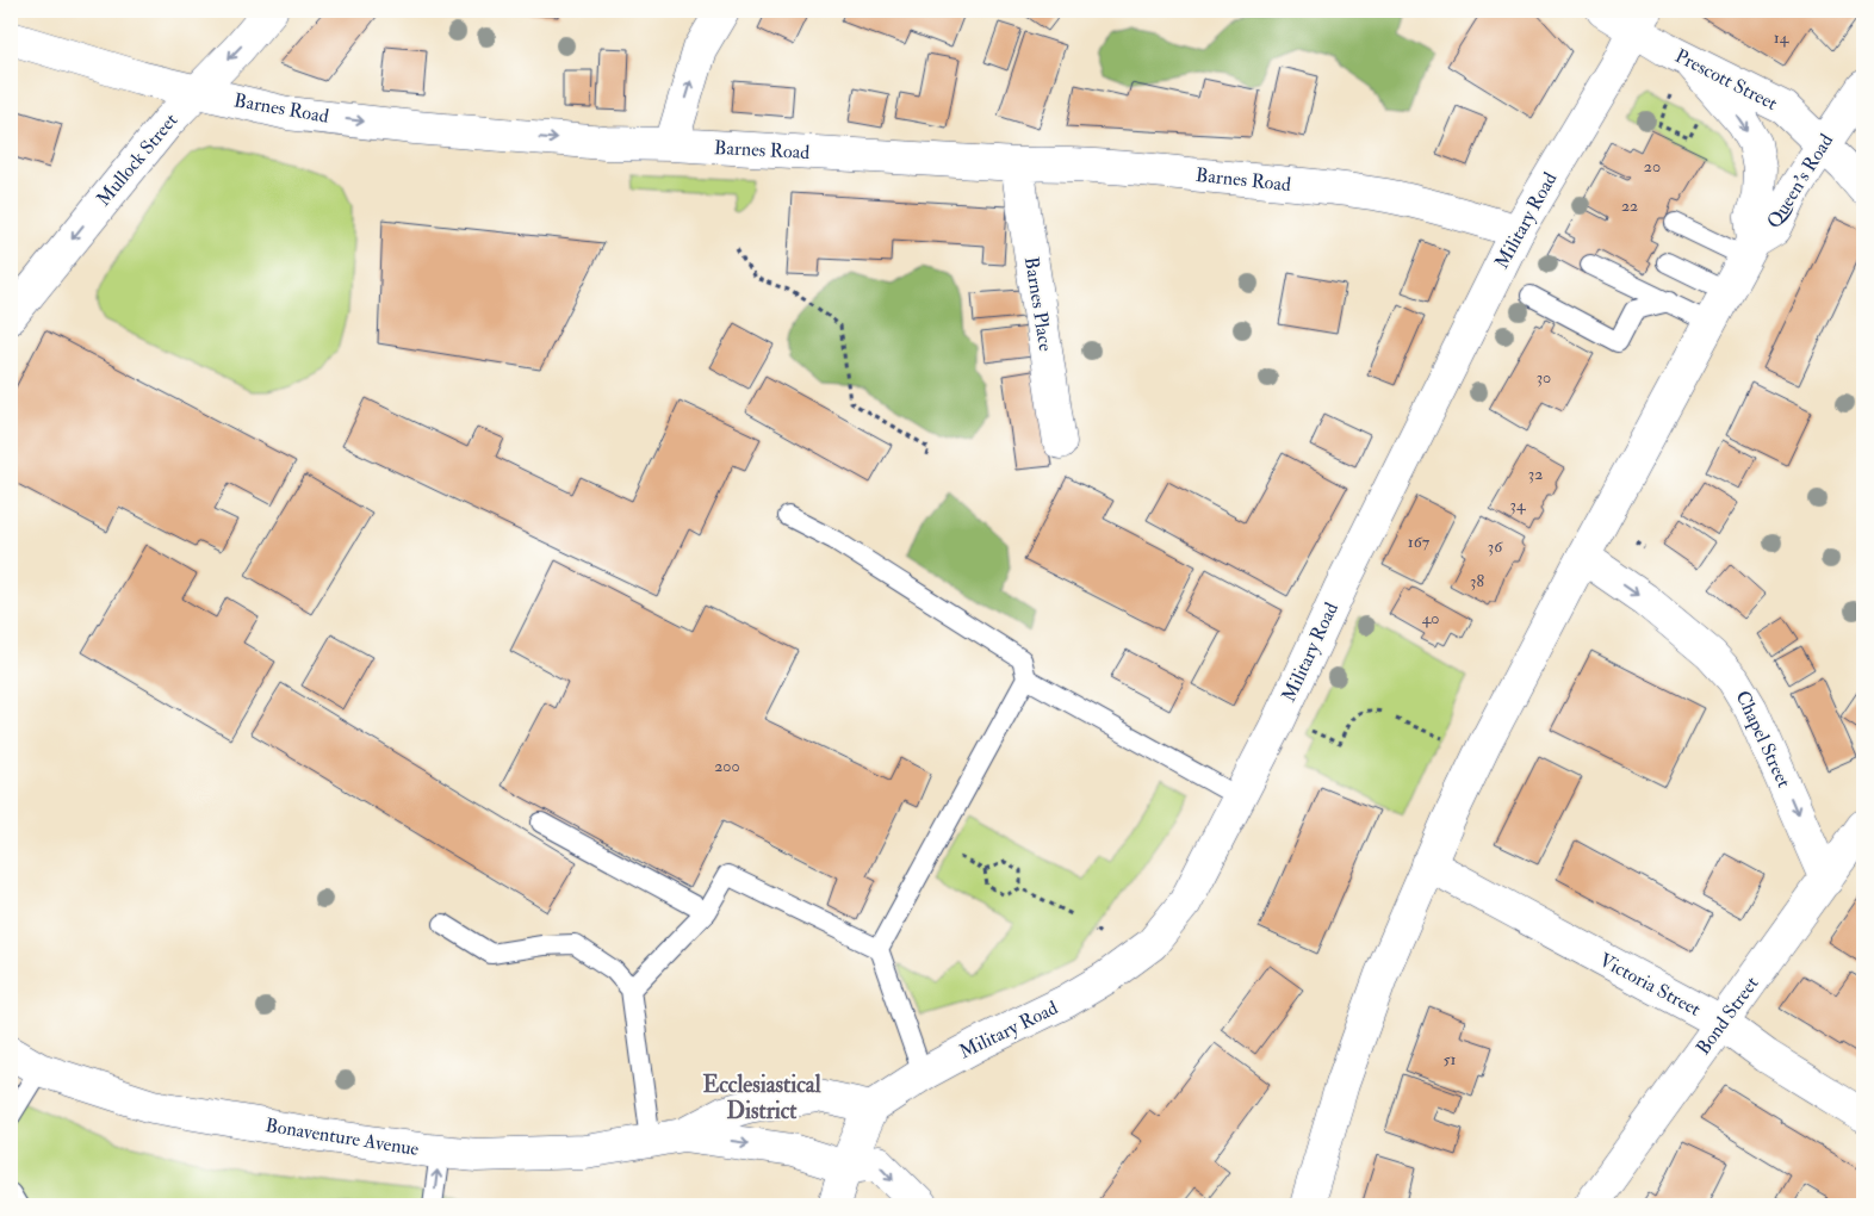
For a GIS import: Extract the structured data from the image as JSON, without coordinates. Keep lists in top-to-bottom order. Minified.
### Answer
{"streets":{"street":["Prescott Street","Barnes Road","Mullock Street","Queen's Road","Military Road","Barnes Place","Chapel Street","Victoria Street","Bond Street","Bonaventure Avenue"]},"crossings":[["Prescott Street","Queen's Road"],["Prescott Street","Military Road"],["Barnes Road","Mullock Street"],["Barnes Road","Military Road"],["Barnes Road","Barnes Place"],["Military Road","Bonaventure Avenue"],["Chapel Street","Bond Street"],["Victoria Street","Bond Street"]],"one_way":["Mullock Street","Chapel Street"],"districts":["Ecclesiastical District"],"house_numbers":["14","20","22","30","32","34","167","36","38","40","200","51"]}
